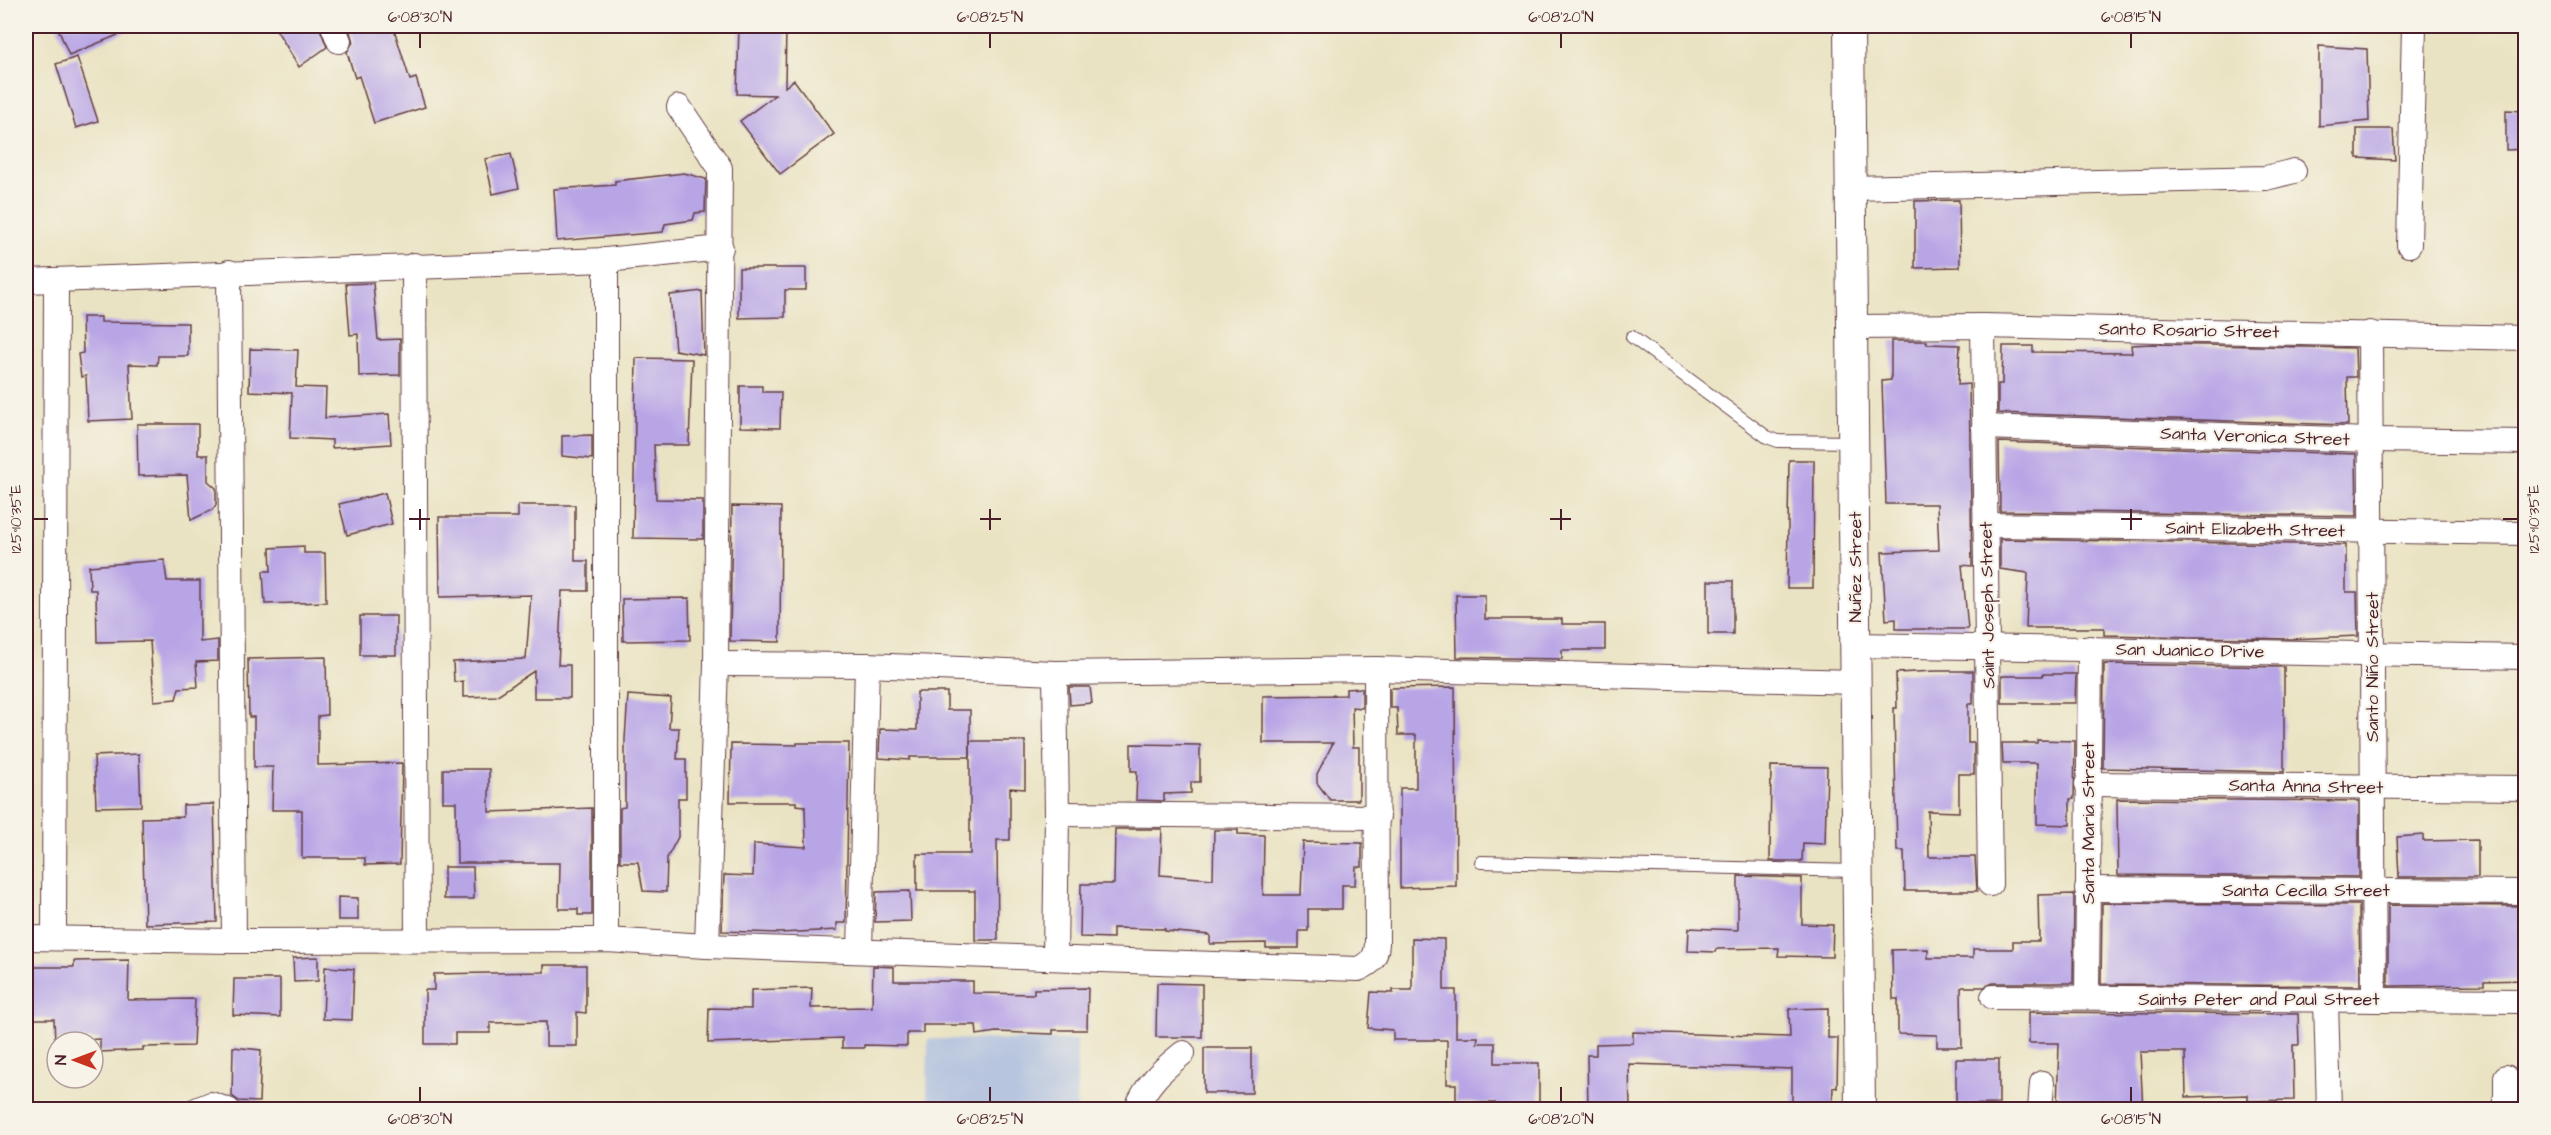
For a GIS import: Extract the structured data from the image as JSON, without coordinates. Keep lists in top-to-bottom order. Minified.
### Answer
{"streets":{"street":["Santo Rosario Street","Santa Veronica Street","Saint Elizabeth Street","Nuñez Street","Saint Joseph Street","San Juanico Drive","Santo Niño Street","Santa Anna Street","Santa Maria Street","Santa Cecilla Street","Saints Peter and Paul Street"]},"crossings":[["Santo Rosario Street","Nuñez Street"],["Santo Rosario Street","Saint Joseph Street"],["Santo Rosario Street","Santo Niño Street"],["Santa Veronica Street","Saint Joseph Street"],["Santa Veronica Street","Santo Niño Street"],["Saint Elizabeth Street","Saint Joseph Street"],["Saint Elizabeth Street","Santo Niño Street"],["Nuñez Street","San Juanico Drive"],["Saint Joseph Street","San Juanico Drive"],["San Juanico Drive","Santo Niño Street"],["San Juanico Drive","Santa Maria Street"],["Santo Niño Street","Santa Anna Street"],["Santo Niño Street","Santa Cecilla Street"],["Santo Niño Street","Saints Peter and Paul Street"],["Santa Anna Street","Santa Maria Street"],["Santa Maria Street","Santa Cecilla Street"],["Santa Maria Street","Saints Peter and Paul Street"]],"north":"left","coordinates":["6°08'30\"N","6°08'25\"N","6°08'20\"N","6°08'15\"N","125°10'35\"E"]}
